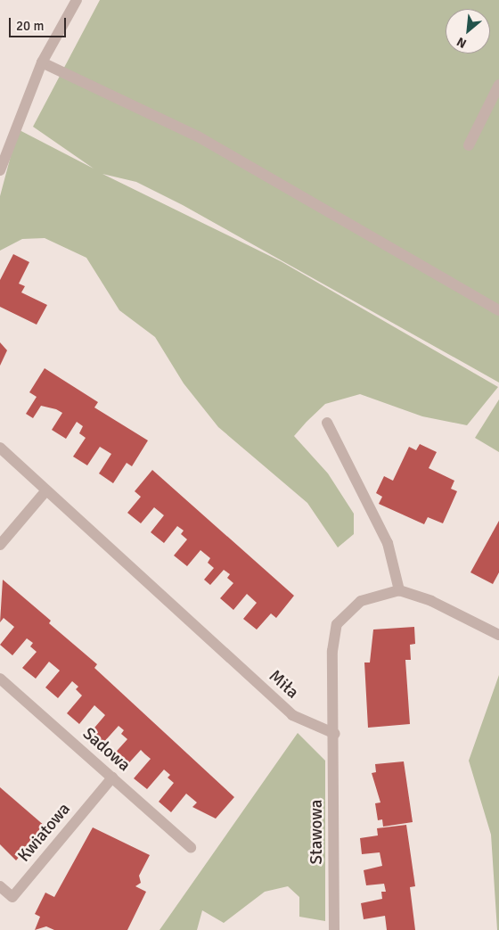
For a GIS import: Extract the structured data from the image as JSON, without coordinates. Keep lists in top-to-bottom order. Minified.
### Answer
{"streets":{"street":["Miła","Sadowa","Stawowa","Kwiatowa"]},"crossings":[["Miła","Stawowa"],["Sadowa","Kwiatowa"]],"scale_bar":"20 m","north":"bottom left"}
